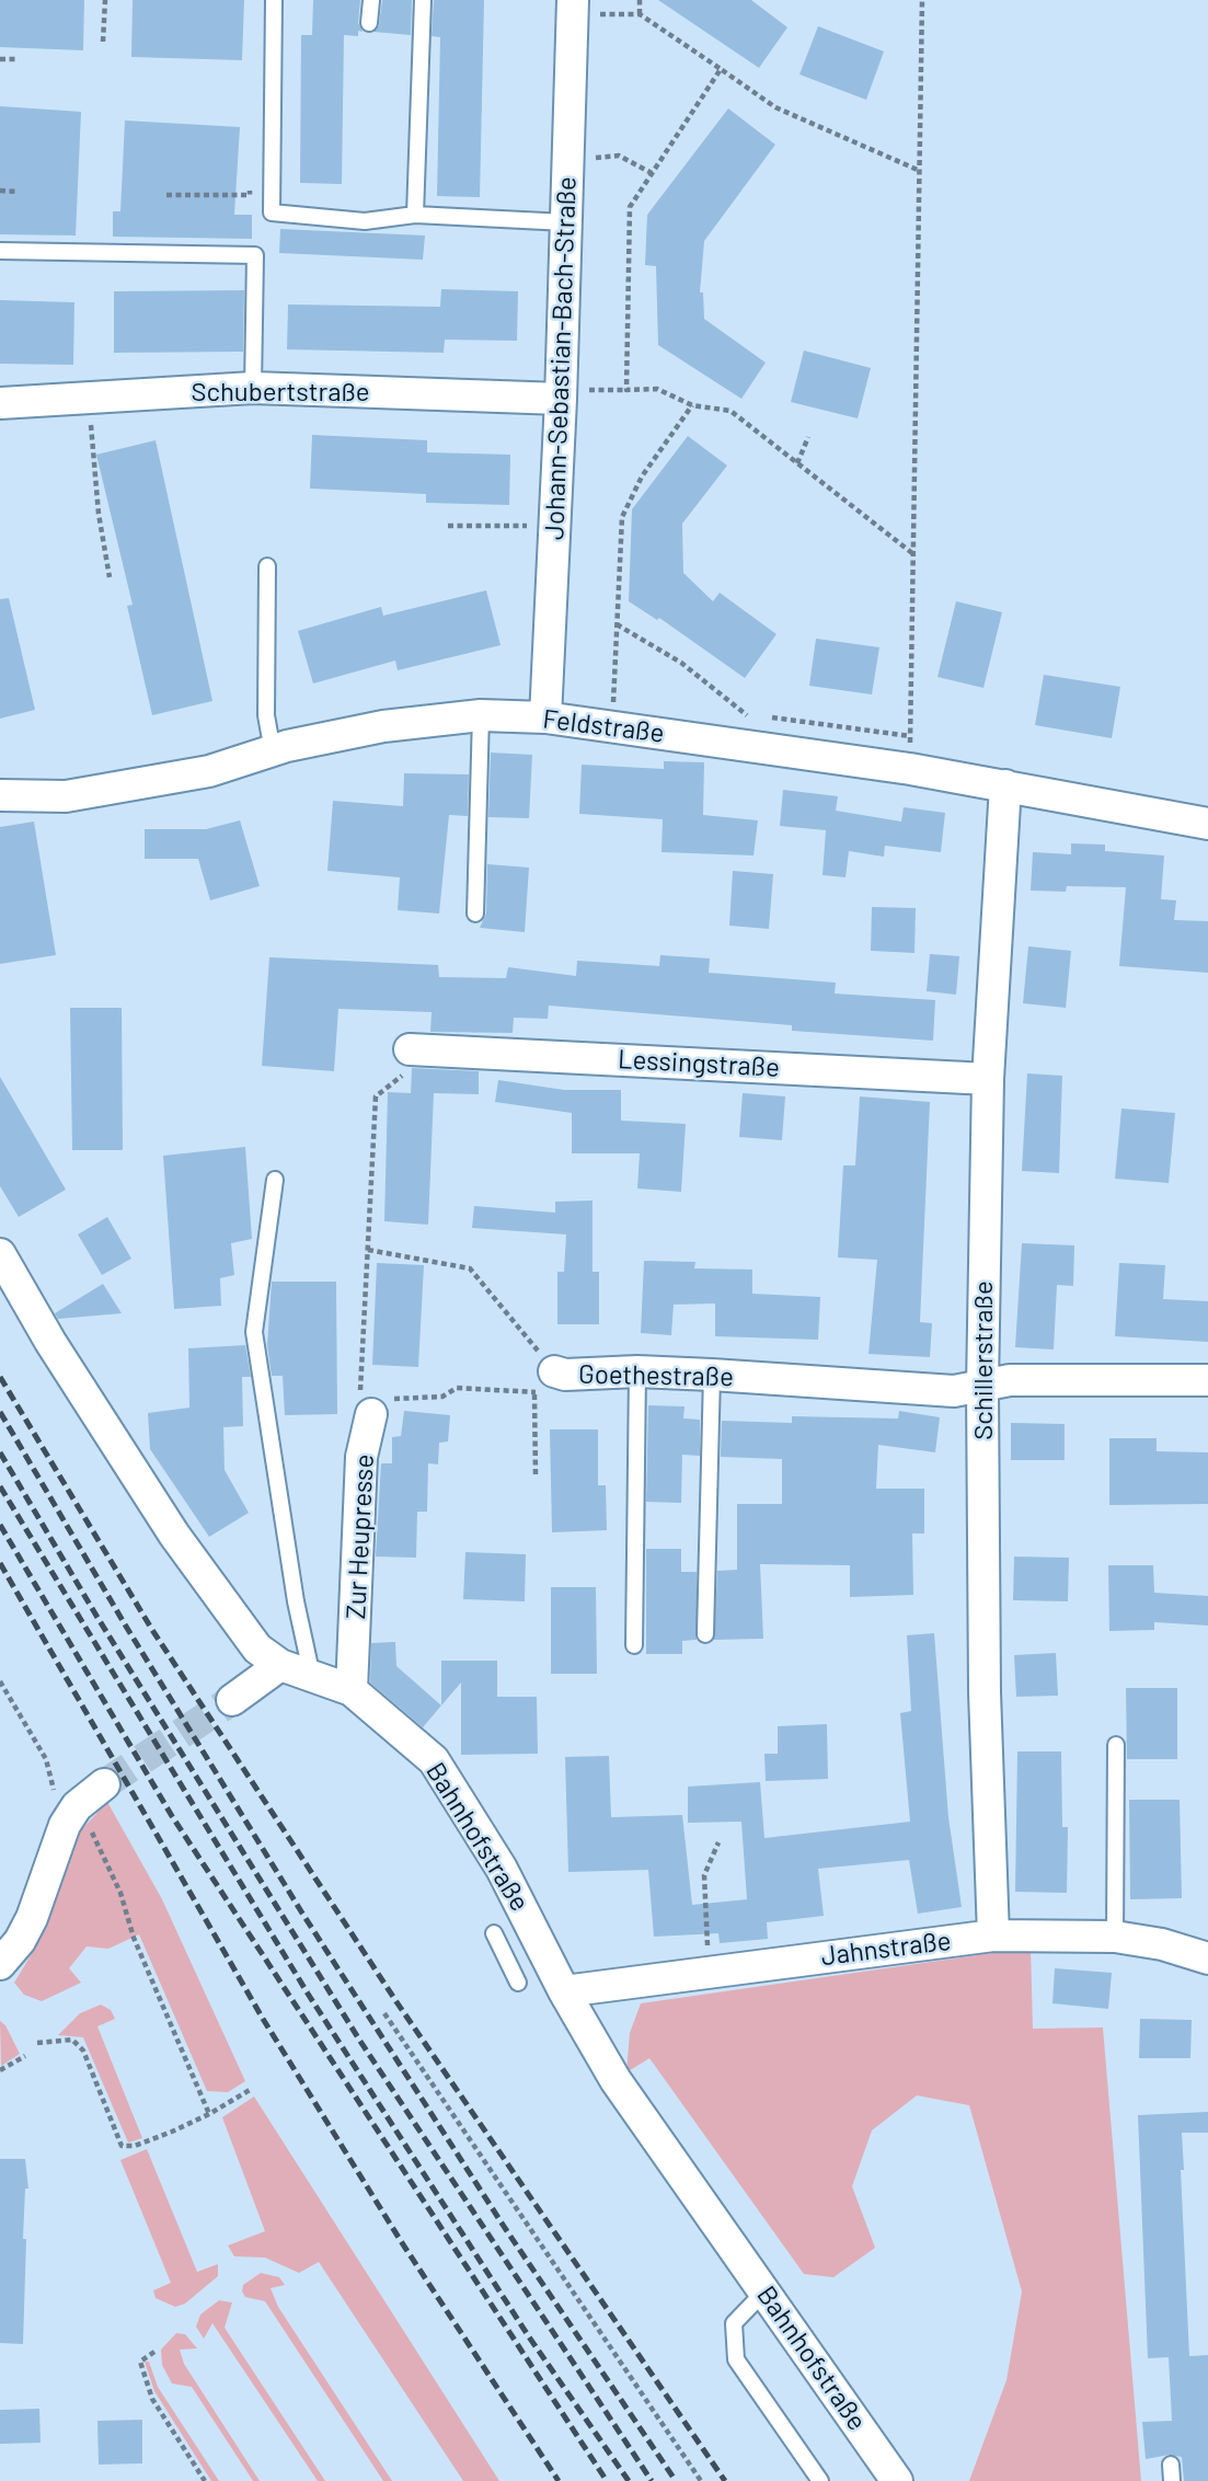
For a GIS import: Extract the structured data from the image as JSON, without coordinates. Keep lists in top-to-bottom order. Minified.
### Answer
{"streets":{"street":["Johann-Sebastian-Bach-Straße","Schubertstraße","Feldstraße","Lessingstraße","Schillerstraße","Goethestraße","Zur Heupresse","Bahnhofstraße","Jahnstraße"]},"crossings":[["Johann-Sebastian-Bach-Straße","Schubertstraße"],["Johann-Sebastian-Bach-Straße","Feldstraße"],["Feldstraße","Schillerstraße"],["Lessingstraße","Schillerstraße"],["Schillerstraße","Goethestraße"],["Schillerstraße","Jahnstraße"],["Zur Heupresse","Bahnhofstraße"],["Bahnhofstraße","Jahnstraße"]]}
